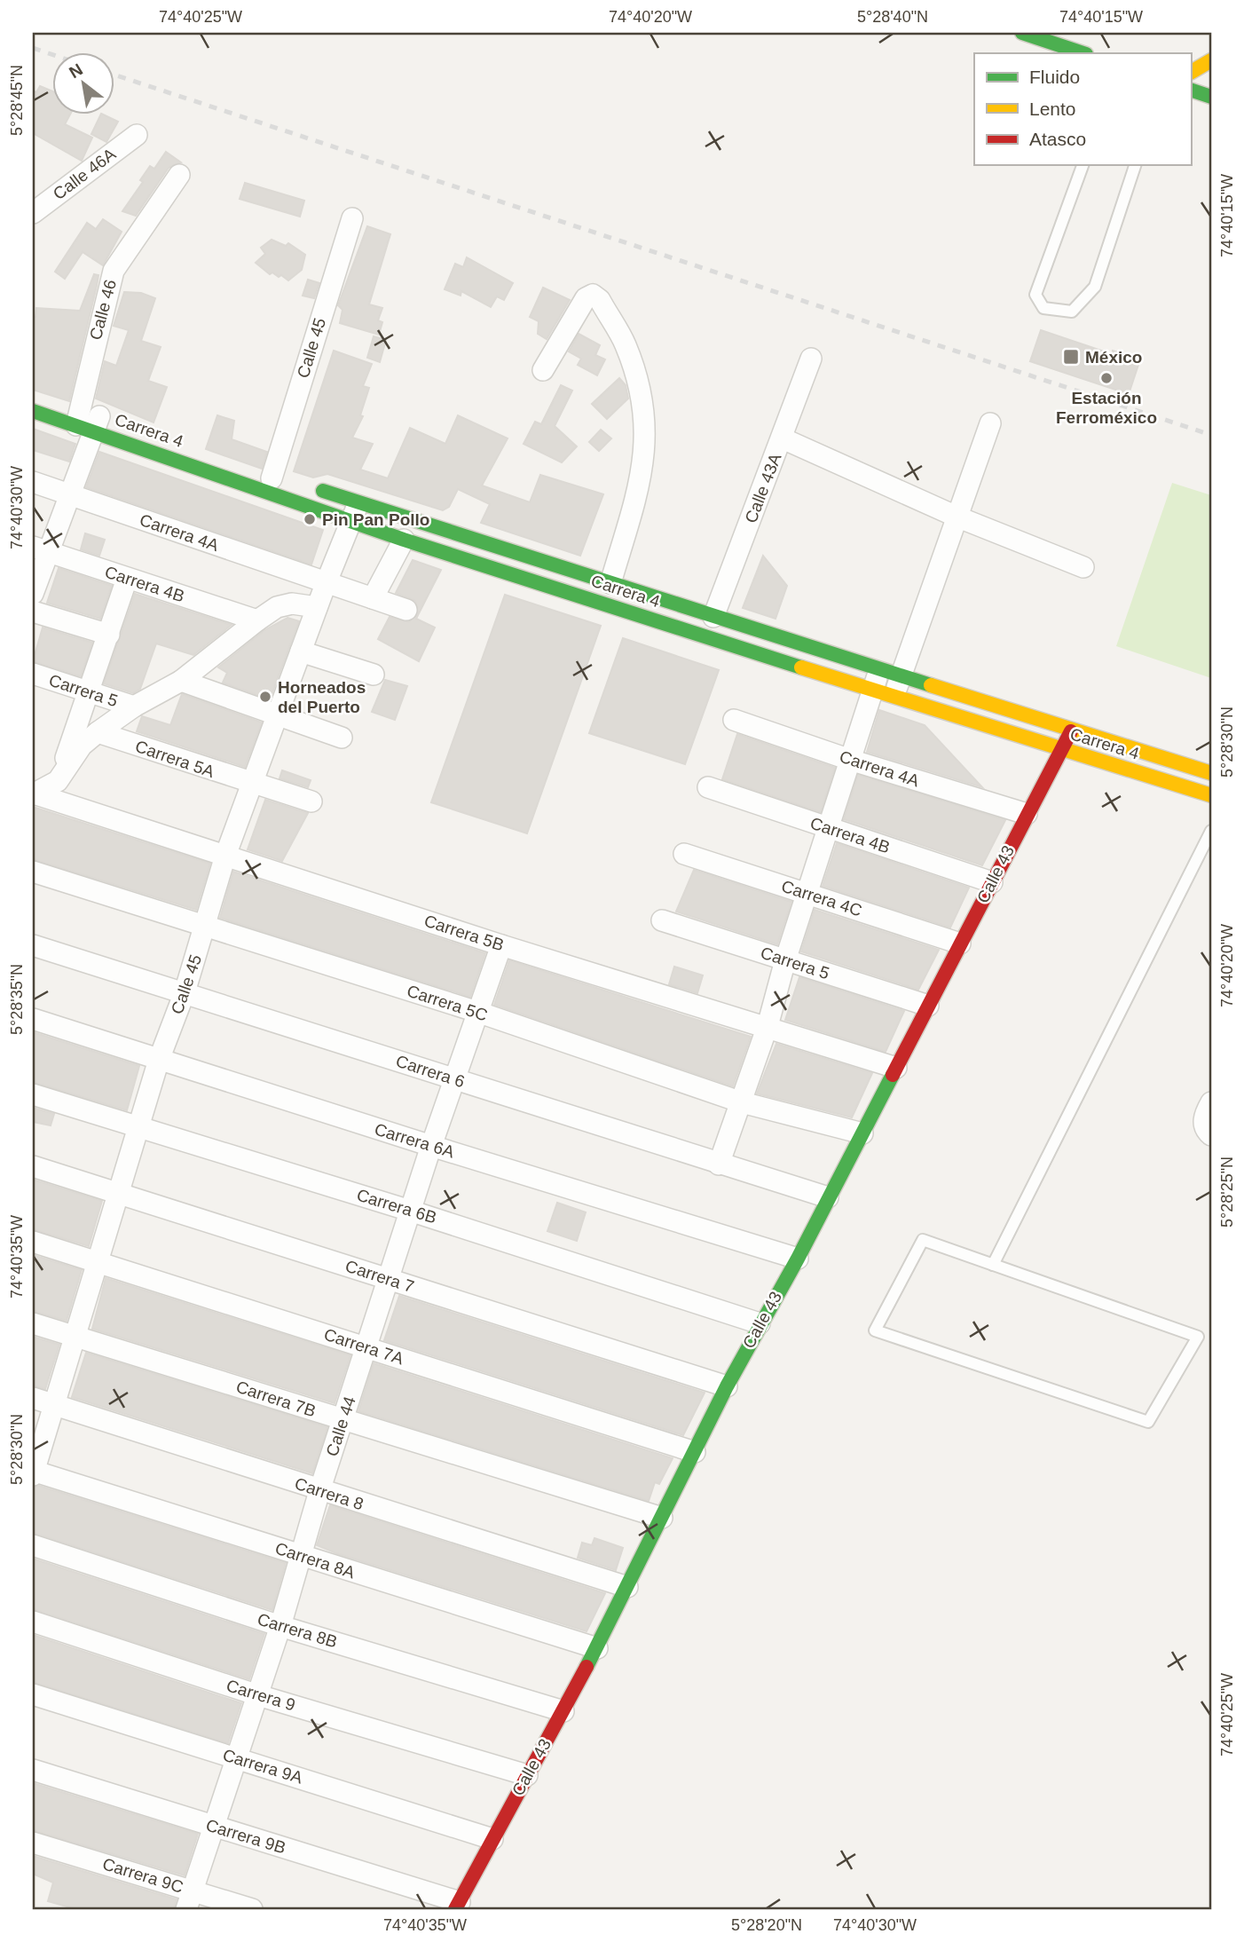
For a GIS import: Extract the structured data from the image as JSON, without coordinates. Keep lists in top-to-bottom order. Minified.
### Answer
{"streets":{"street":["Calle 46A","Calle 46","Calle 45","Carrera 4","Calle 43A","Carrera 4A","Carrera 4B","Carrera 5","Carrera 5A","Calle 43","Carrera 4C","Carrera 5B","Carrera 5C","Carrera 6","Carrera 6A","Carrera 6B","Carrera 7","Carrera 7A","Carrera 7B","Calle 44","Carrera 8","Carrera 8A","Carrera 8B","Carrera 9","Carrera 9A","Carrera 9B","Carrera 9C"]},"crossings":[["Calle 46","Carrera 4"],["Calle 46","Carrera 4A"],["Calle 46","Carrera 4B"],["Calle 45","Carrera 4"],["Calle 45","Carrera 4A"],["Calle 45","Carrera 5A"],["Calle 45","Carrera 5B"],["Calle 45","Carrera 5C"],["Calle 45","Carrera 6"],["Calle 45","Carrera 6A"],["Calle 45","Carrera 6B"],["Calle 45","Carrera 7"],["Calle 45","Carrera 7A"],["Calle 45","Carrera 7B"],["Calle 45","Carrera 8"],["Calle 45","Carrera 8A"],["Carrera 4","Calle 43A"],["Carrera 4","Calle 43"],["Carrera 4A","Calle 43"],["Carrera 4B","Calle 43"],["Carrera 5","Calle 43"],["Calle 43","Carrera 4C"],["Calle 43","Carrera 5B"],["Calle 43","Carrera 5C"],["Calle 43","Carrera 6"],["Calle 43","Carrera 6A"],["Calle 43","Carrera 6B"],["Calle 43","Carrera 7"],["Calle 43","Carrera 7A"],["Calle 43","Carrera 7B"],["Calle 43","Carrera 8"],["Calle 43","Carrera 8A"],["Calle 43","Carrera 8B"],["Calle 43","Carrera 9"],["Calle 43","Carrera 9A"],["Calle 43","Carrera 9B"],["Carrera 5B","Calle 44"],["Carrera 5C","Calle 44"],["Carrera 6","Calle 44"],["Carrera 6A","Calle 44"],["Carrera 6B","Calle 44"],["Carrera 7","Calle 44"],["Carrera 7A","Calle 44"],["Carrera 7B","Calle 44"],["Calle 44","Carrera 8"],["Calle 44","Carrera 8A"],["Calle 44","Carrera 8B"],["Calle 44","Carrera 9"],["Calle 44","Carrera 9A"],["Calle 44","Carrera 9B"],["Calle 44","Carrera 9C"]],"places":{"transit":["México"],"other":["Estación Ferroméxico","Pin Pan Pollo","Horneados del Puerto"]},"legend":["Fluido","Lento","Atasco"],"north":"top left","coordinates":["74°40'25\"W","74°40'20\"W","5°28'40\"N","74°40'15\"W","5°28'45\"N","74°40'30\"W","5°28'30\"N","5°28'35\"N","5°28'25\"N","74°40'35\"W","5°28'20\"N"]}
